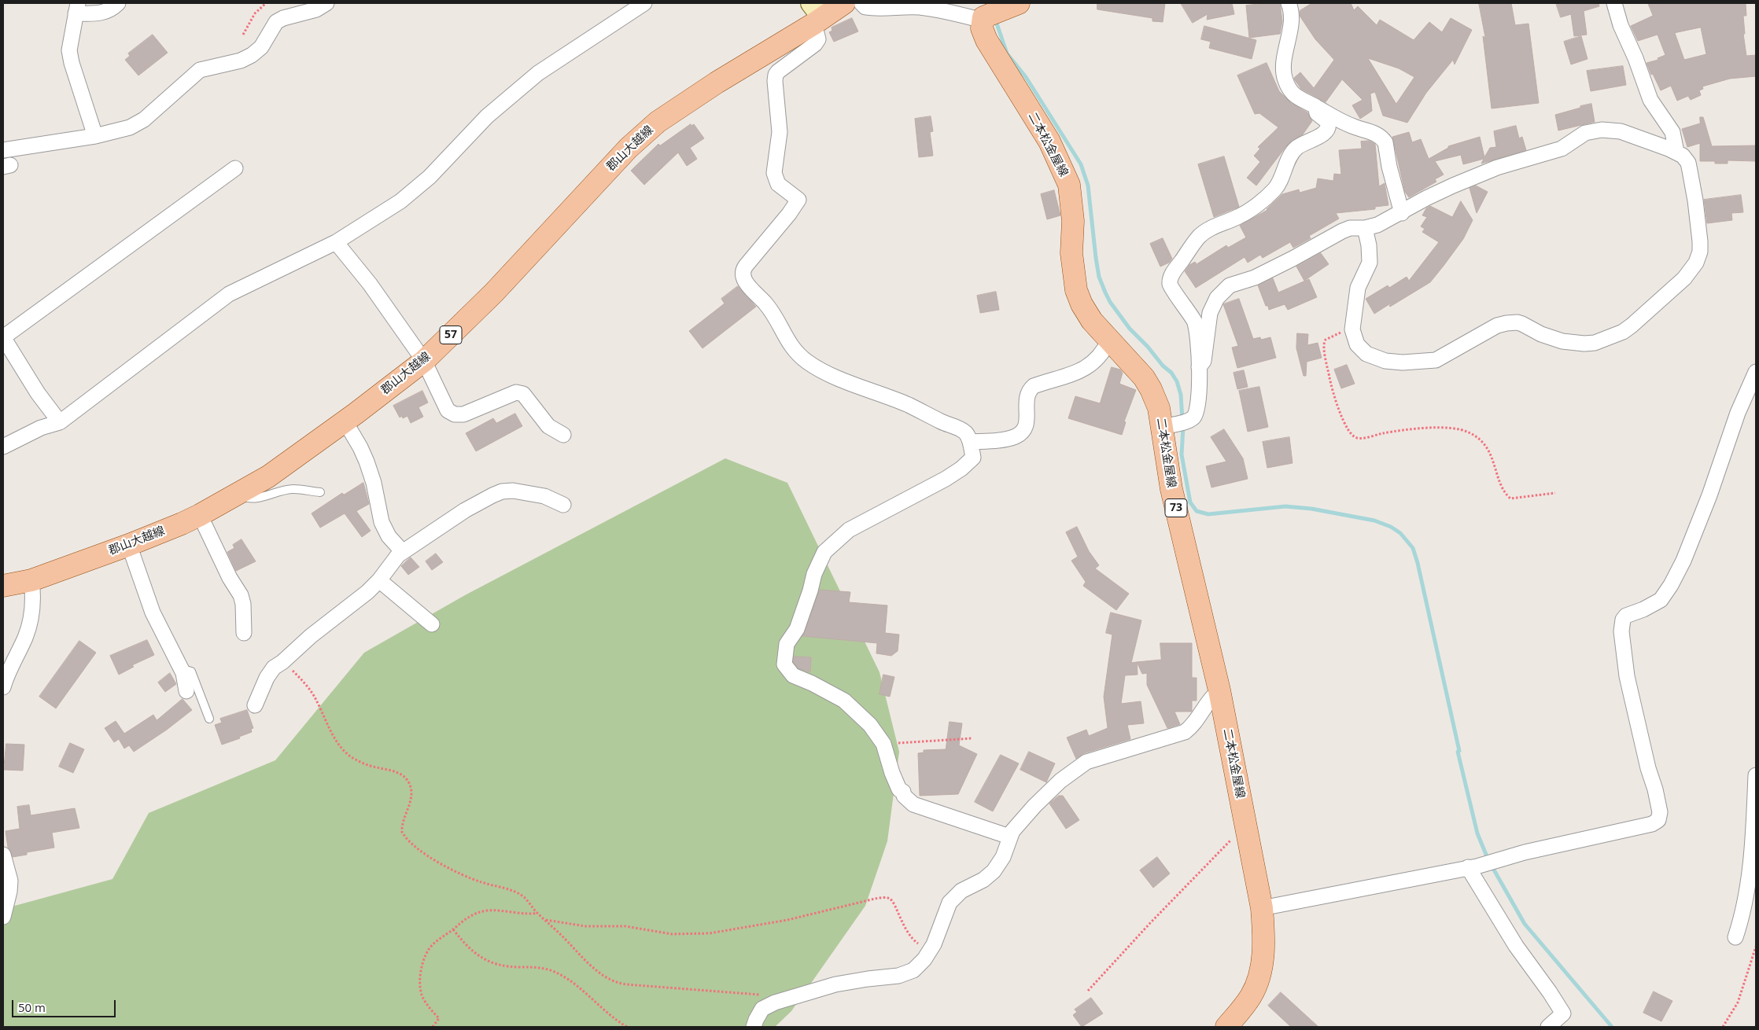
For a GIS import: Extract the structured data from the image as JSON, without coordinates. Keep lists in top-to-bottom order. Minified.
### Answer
{"streets":{"main road":["二本松金屋線","郡山大越線","57","73"]},"scale_bar":"50 m"}
